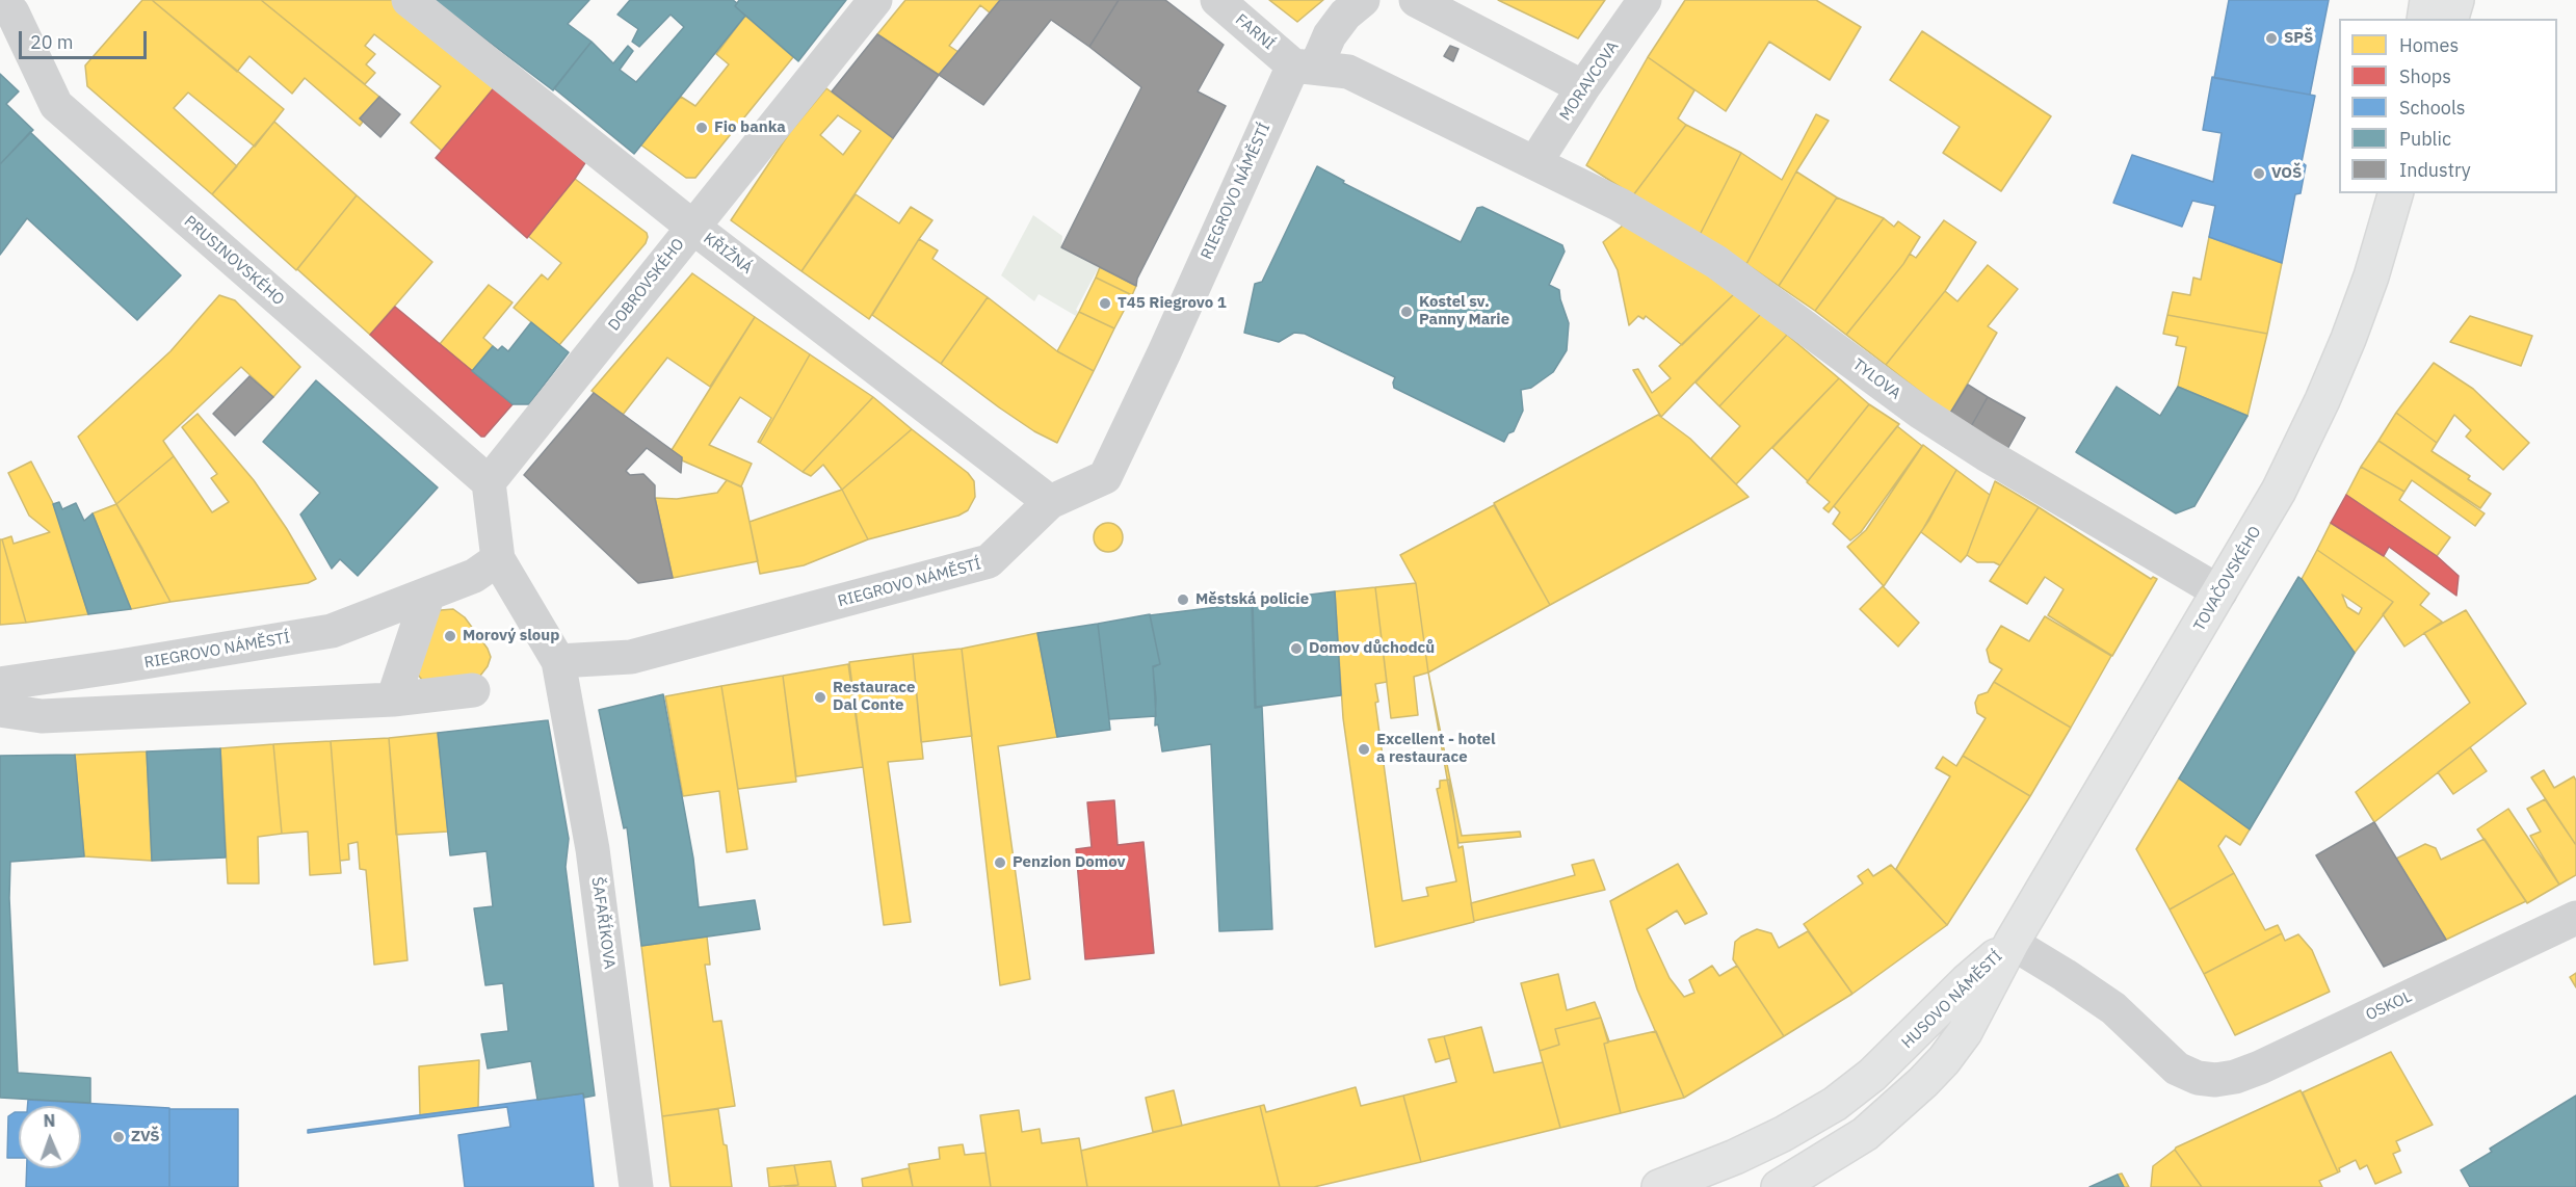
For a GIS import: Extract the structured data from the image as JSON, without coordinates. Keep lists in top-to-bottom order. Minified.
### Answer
{"streets":{"main road":["TOVAČOVSKÉHO","HUSOVO NÁMĚSTÍ"],"street":["FARNÍ","MORAVCOVA","RIEGROVO NÁMĚSTÍ","KŘIŽNÁ","PRUSINOVSKÉHO","DOBROVSKÉHO","TYLOVA","ŠAFAŘÍKOVA","OSKOL"]},"crossings":[["FARNÍ","RIEGROVO NÁMĚSTÍ"],["MORAVCOVA","TYLOVA"],["RIEGROVO NÁMĚSTÍ","KŘIŽNÁ"],["RIEGROVO NÁMĚSTÍ","ŠAFAŘÍKOVA"],["KŘIŽNÁ","DOBROVSKÉHO"],["PRUSINOVSKÉHO","DOBROVSKÉHO"],["TYLOVA","TOVAČOVSKÉHO"],["TOVAČOVSKÉHO","HUSOVO NÁMĚSTÍ"],["TOVAČOVSKÉHO","OSKOL"],["HUSOVO NÁMĚSTÍ","OSKOL"]],"places":["SPŠ","Fio banka","VOŠ","T45 Riegrovo 1","Kostel sv. Panny Marie","Městská policie","Morový sloup","Domov důchodců","Restaurace Dal Conte","Excellent - hotel a restaurace","Penzion Domov","ZVŠ"],"legend":["Homes","Shops","Schools","Public","Industry"],"scale_bar":"20 m","north":"top"}
